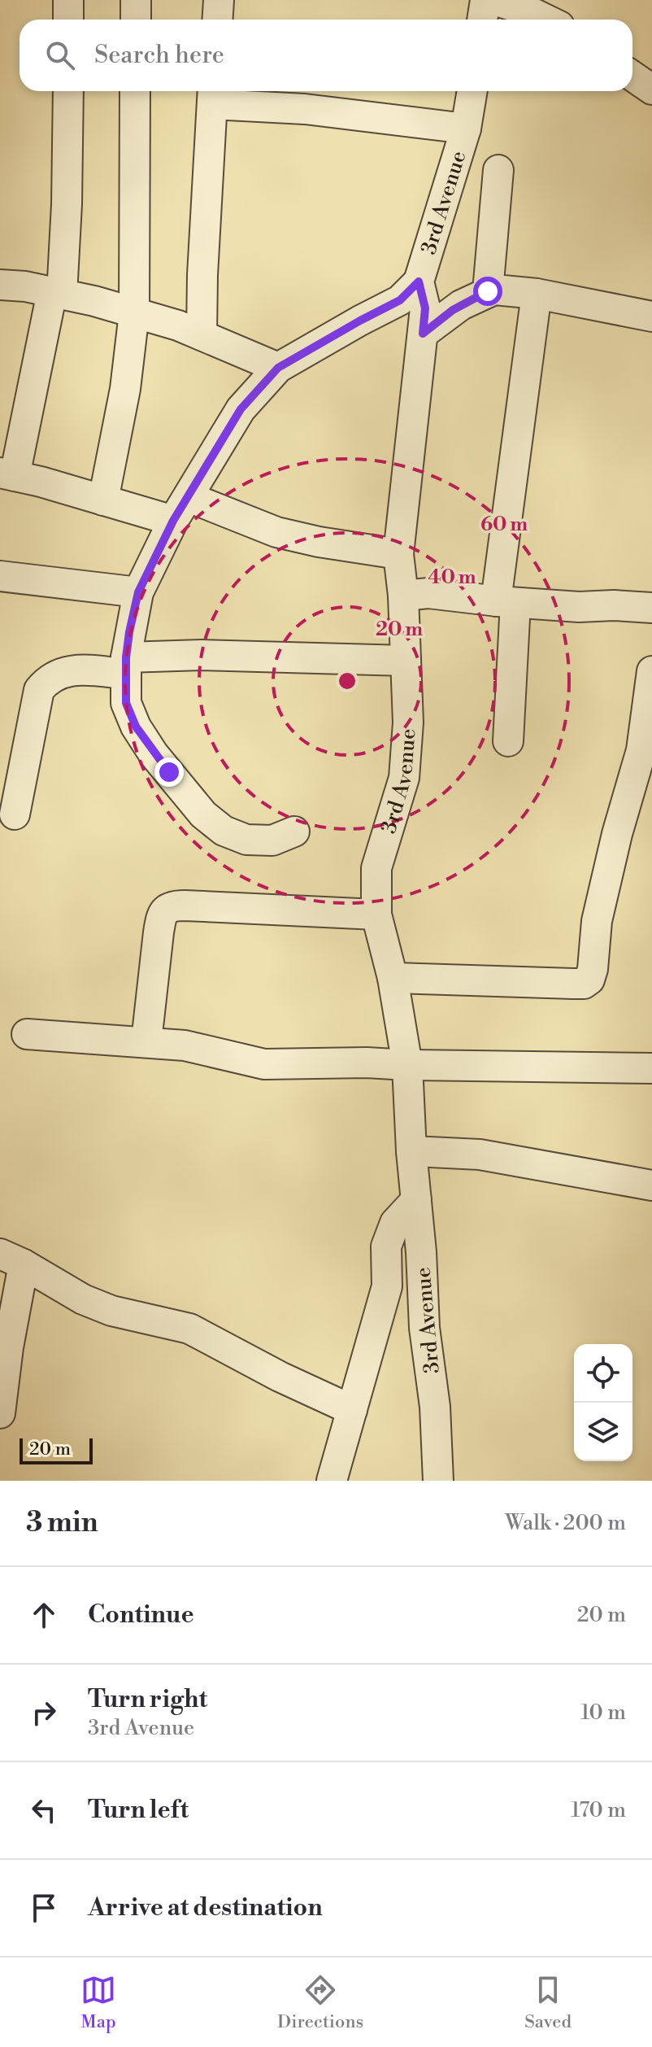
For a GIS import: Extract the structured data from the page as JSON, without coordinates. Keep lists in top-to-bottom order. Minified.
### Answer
{"streets":{"street":["3rd Avenue"]},"scale_bar":"20 m","page":{"search":"Search here","scale":"20 m","heading":["3 min","Walk · 200 m"],"list":[["Continue","20 m"],["Turn right","3rd Avenue","10 m"],["Turn left","170 m"],"Arrive at destination"],"nav":["Map","Directions","Saved"]},"rings":["60 m","40 m","20 m"]}
